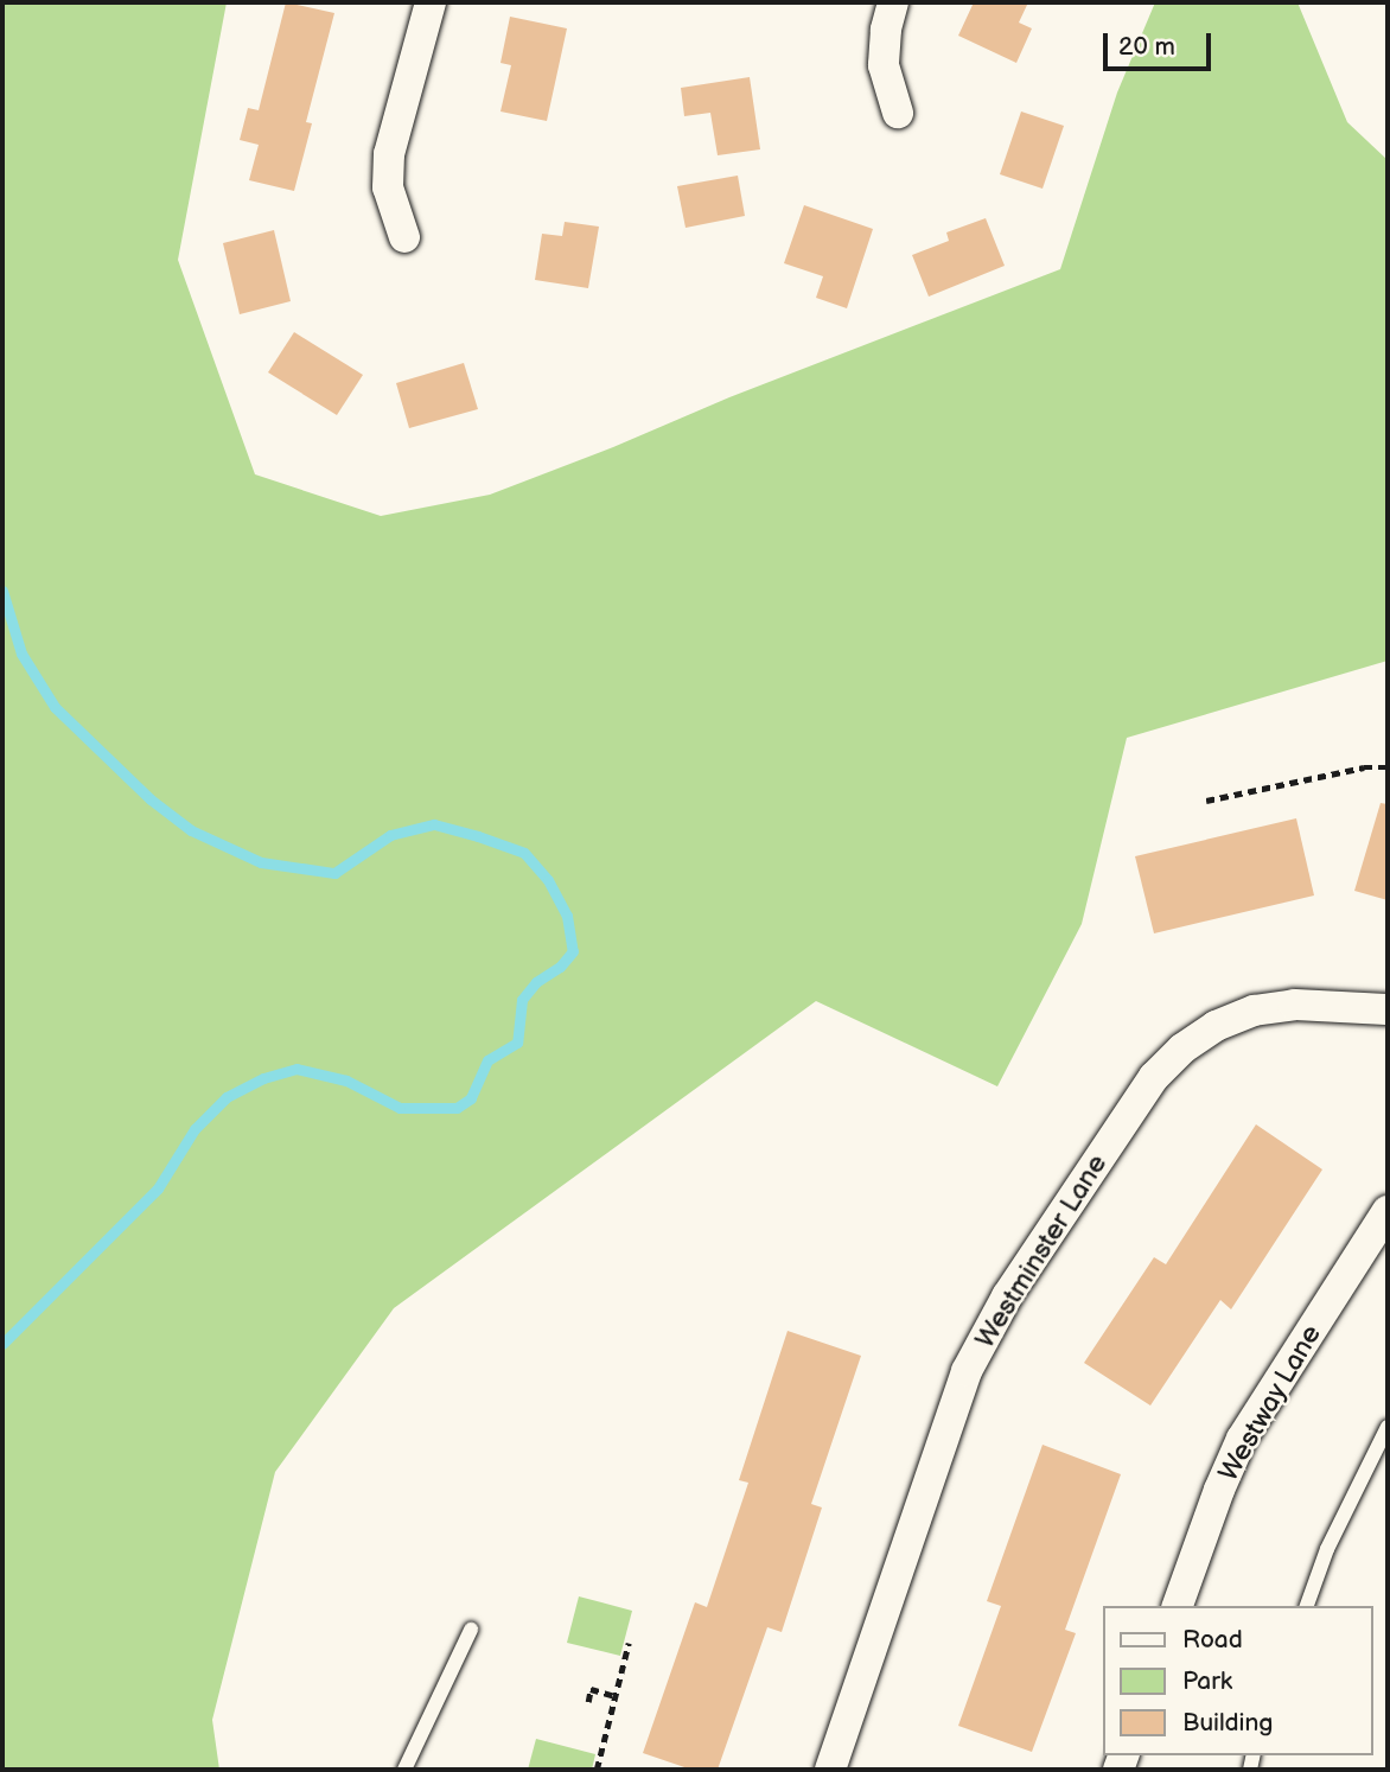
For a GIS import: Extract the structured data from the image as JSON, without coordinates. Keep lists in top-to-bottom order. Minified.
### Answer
{"streets":{"street":["Westminster Lane","Westway Lane"]},"legend":["Road","Park","Building"],"scale_bar":"20 m"}
